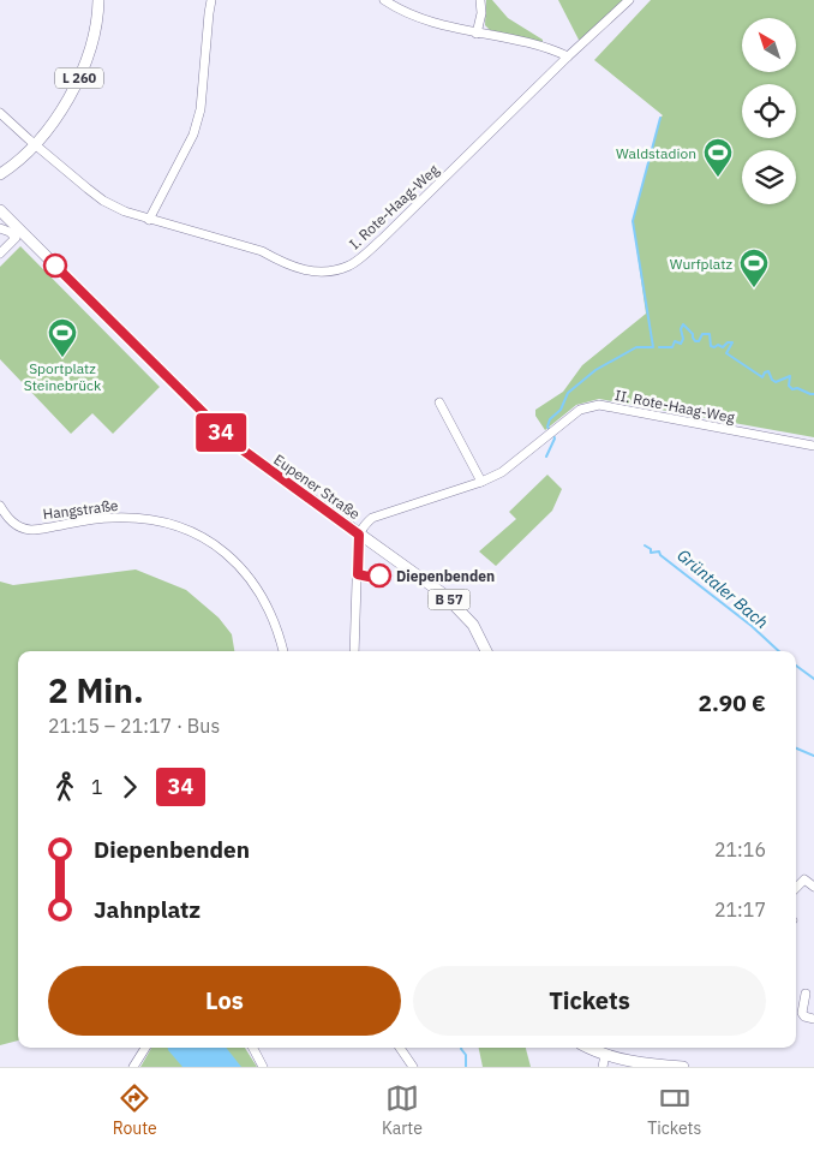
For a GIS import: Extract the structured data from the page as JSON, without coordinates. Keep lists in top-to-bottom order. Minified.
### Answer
{"streets":{"main road":["L 260","Eupener Straße","B 57"],"street":["I. Rote-Haag-Weg","II. Rote-Haag-Weg","Hangstraße"]},"crossings":[["L 260","I. Rote-Haag-Weg"],["II. Rote-Haag-Weg","Eupener Straße"]],"water":["Grüntaler Bach"],"places":{"sports":["Waldstadion","Wurfplatz","Sportplatz Steinebrück"],"other":["Diepenbenden"]},"lines":["bus line 34"],"north":"top left","page":{"on_map":"34","heading":["2 Min.","21:15 – 21:17 · Bus","2.90 €"],"legs":["1","34"],"list":[{"name":"Diepenbenden","value":"21:16"},{"name":"Jahnplatz","value":"21:17"}],"buttons":["Los","Tickets"],"tabs":["Route","Karte","Tickets"]}}
